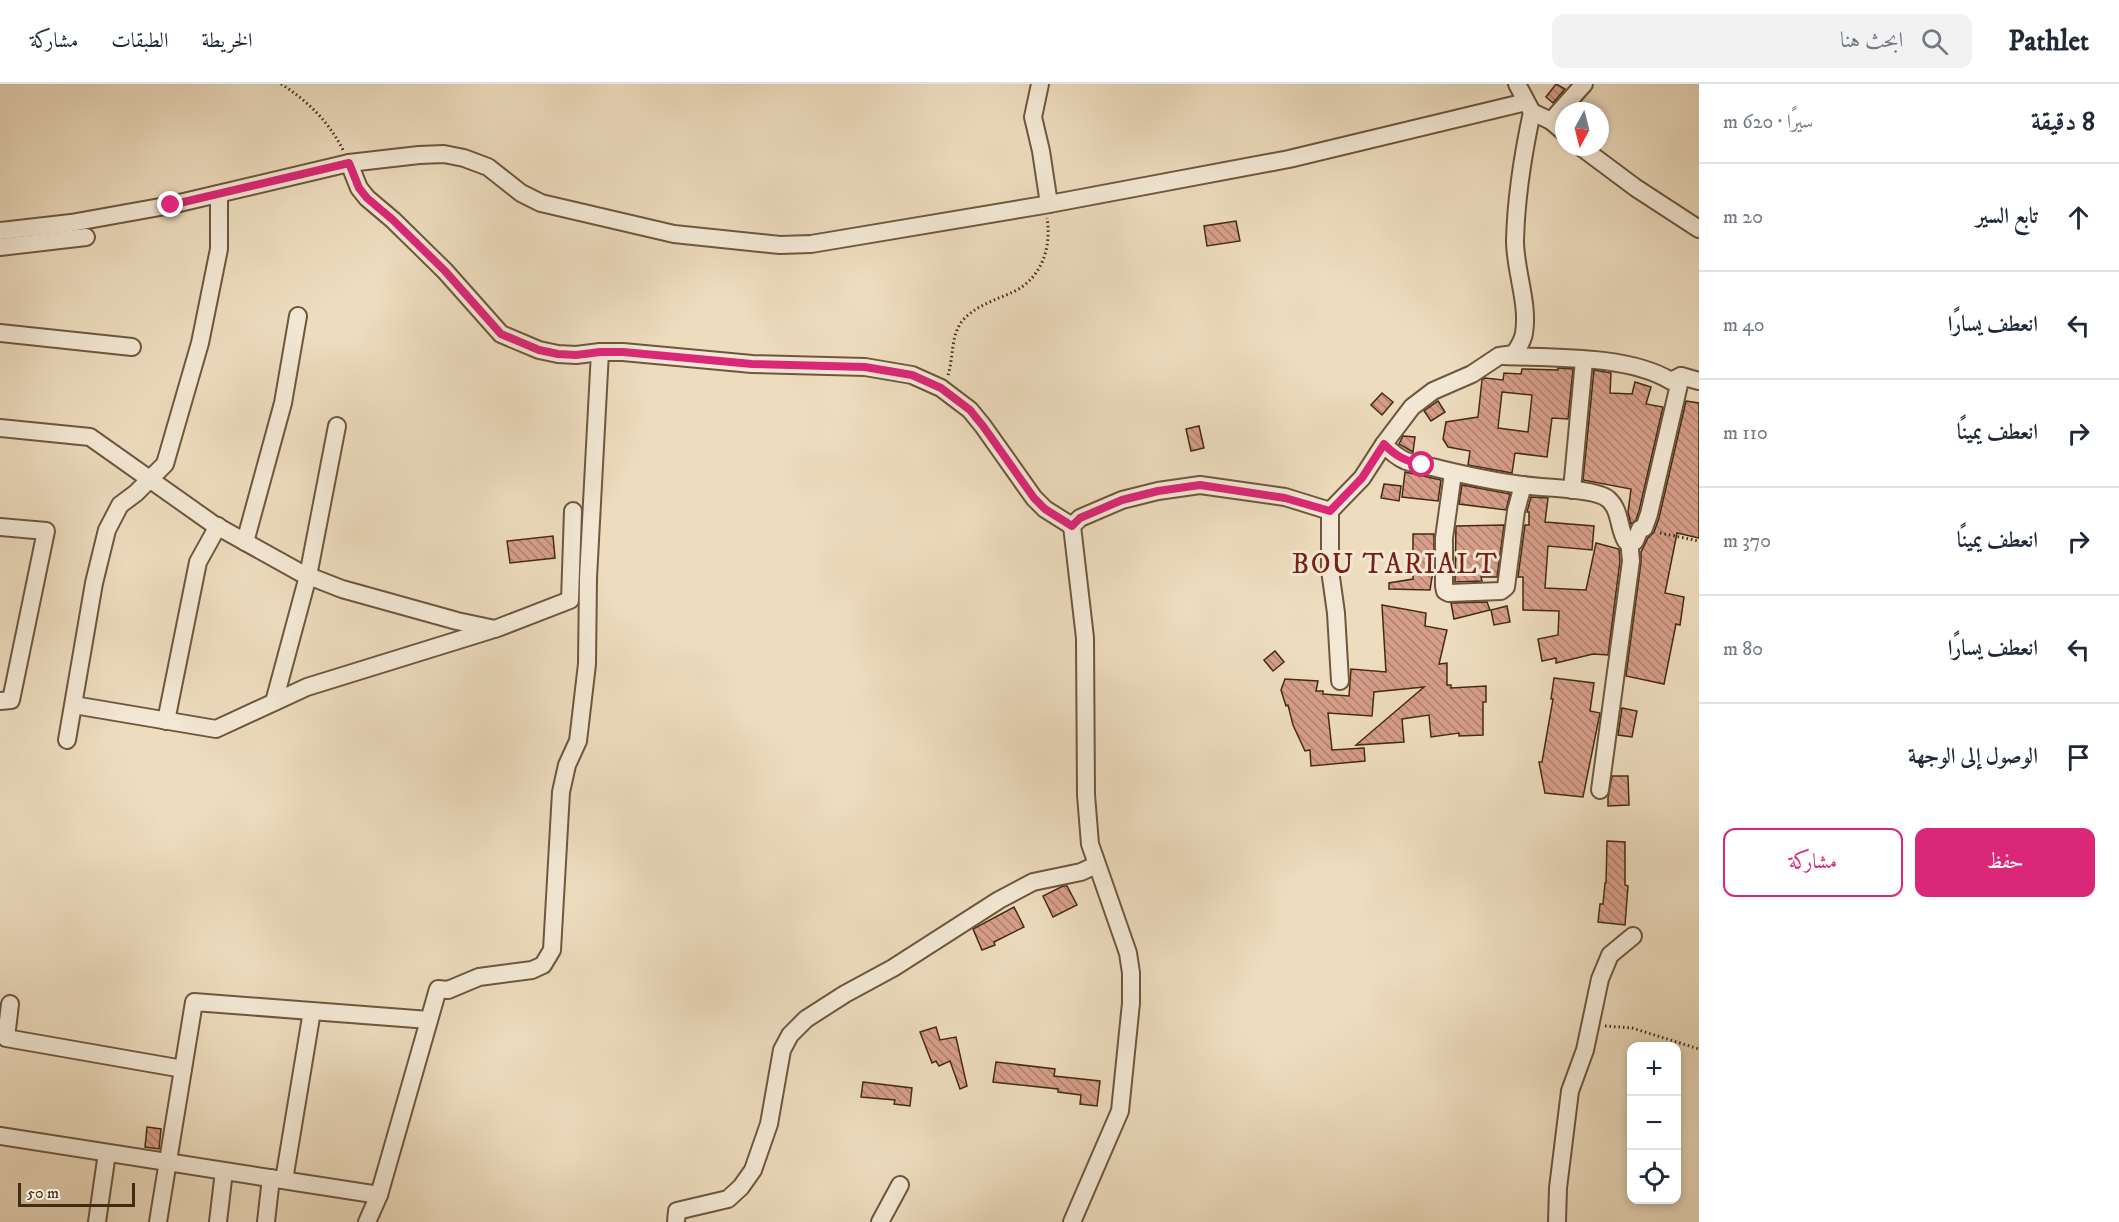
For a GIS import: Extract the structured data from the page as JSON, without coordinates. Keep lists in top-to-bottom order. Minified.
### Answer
{"districts":["BOU TARIALT"],"scale_bar":"50 m","north":"bottom","page":{"header":"Pathlet","search":"ابحث هنا","nav":["الخريطة","الطبقات","مشاركة"],"heading":["8 دقيقة","سيرًا · 620 m"],"list":[["تابع السير","20 m"],["انعطف يسارًا","40 m"],["انعطف يمينًا","110 m"],["انعطف يمينًا","370 m"],["انعطف يسارًا","80 m"],"الوصول إلى الوجهة"],"buttons":["حفظ","مشاركة"],"map_buttons":["+","−"],"scale":"50 m"}}
